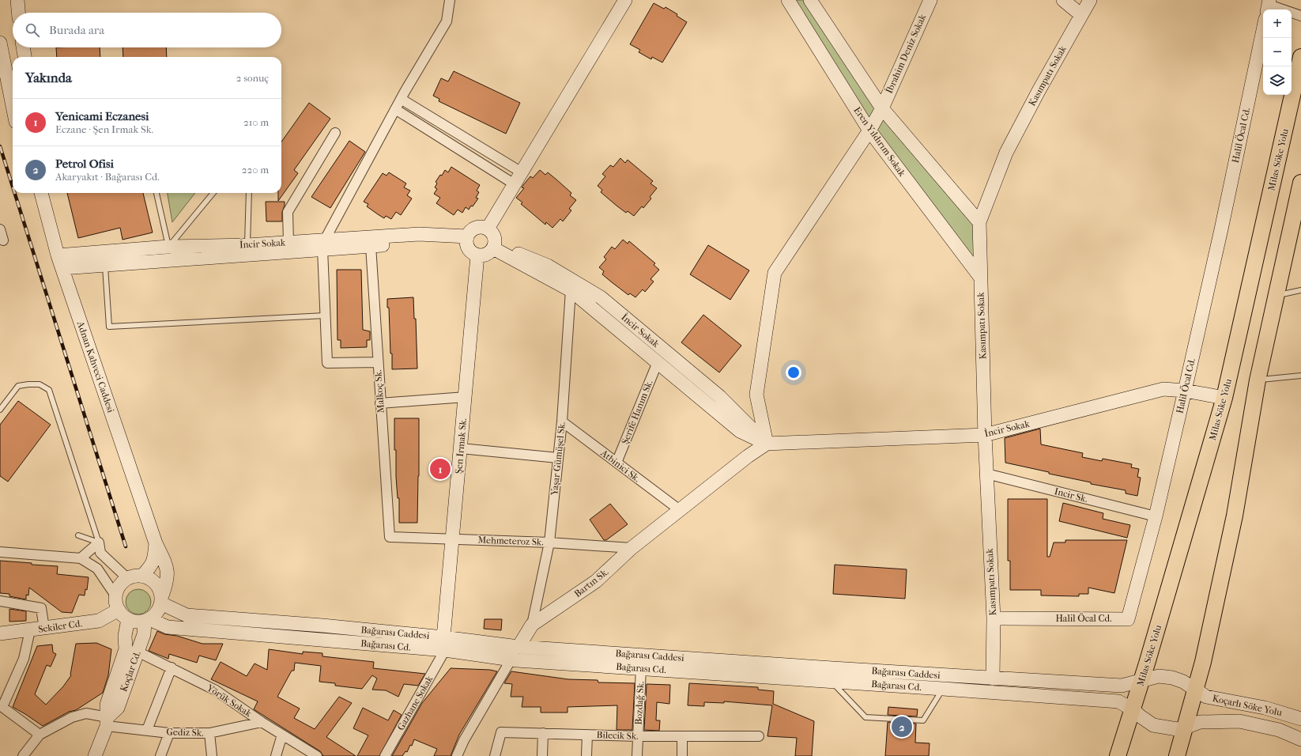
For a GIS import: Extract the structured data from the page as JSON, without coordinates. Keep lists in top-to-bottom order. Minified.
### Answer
{"streets":{"highway":["Milas Söke Yolu"],"main road":["İbrahim Deniz Sokak","Kasımpatı Sokak","Halil Öcal Cd.","Eren Yıldırım Sokak","İncir Sokak","Adnan Kahveci Caddesi","Şen Irmak Sk.","Bartın Sk.","Sekiler Cd.","Bağarası Caddesi","Bağarası Cd.","Koçlar Cd.","Koçarlı Söke Yolu"],"street":["Malkoç Sk.","Şerife Hanım Sk.","Yaşar Gümüşel Sk.","Atbinici Sk.","Incir Sk.","Mehmeteroz Sk.","Yörük Sokak","Gazhane Sokak","Bozdağ Sk.","Gediz Sk.","Bilecik Sk."]},"crossings":[["İbrahim Deniz Sokak","Eren Yıldırım Sokak"],["İbrahim Deniz Sokak","İncir Sokak"],["İbrahim Deniz Sokak","Bartın Sk."],["Kasımpatı Sokak","Halil Öcal Cd."],["Kasımpatı Sokak","Eren Yıldırım Sokak"],["Kasımpatı Sokak","İncir Sokak"],["Kasımpatı Sokak","Incir Sk."],["Kasımpatı Sokak","Bağarası Caddesi"],["Halil Öcal Cd.","İncir Sokak"],["Halil Öcal Cd.","Incir Sk."],["Milas Söke Yolu","İncir Sokak"],["Milas Söke Yolu","Bağarası Caddesi"],["Milas Söke Yolu","Bağarası Cd."],["Milas Söke Yolu","Koçarlı Söke Yolu"],["İncir Sokak","Adnan Kahveci Caddesi"],["İncir Sokak","Malkoç Sk."],["İncir Sokak","Şerife Hanım Sk."],["İncir Sokak","Şen Irmak Sk."],["İncir Sokak","Yaşar Gümüşel Sk."],["İncir Sokak","Bartın Sk."],["Adnan Kahveci Caddesi","Sekiler Cd."],["Adnan Kahveci Caddesi","Bağarası Caddesi"],["Adnan Kahveci Caddesi","Bağarası Cd."],["Adnan Kahveci Caddesi","Koçlar Cd."],["Malkoç Sk.","Mehmeteroz Sk."],["Şerife Hanım Sk.","Atbinici Sk."],["Şen Irmak Sk.","Mehmeteroz Sk."],["Şen Irmak Sk.","Bağarası Caddesi"],["Yaşar Gümüşel Sk.","Atbinici Sk."],["Yaşar Gümüşel Sk.","Mehmeteroz Sk."],["Yaşar Gümüşel Sk.","Bartın Sk."],["Atbinici Sk.","Bartın Sk."],["Mehmeteroz Sk.","Bartın Sk."],["Bartın Sk.","Bağarası Caddesi"],["Bartın Sk.","Bağarası Cd."],["Sekiler Cd.","Bağarası Caddesi"],["Sekiler Cd.","Bağarası Cd."],["Sekiler Cd.","Koçlar Cd."],["Bağarası Caddesi","Bağarası Cd."],["Bağarası Caddesi","Koçlar Cd."],["Bağarası Caddesi","Koçarlı Söke Yolu"],["Bağarası Cd.","Koçlar Cd."],["Bağarası Cd.","Gazhane Sokak"],["Bağarası Cd.","Bozdağ Sk."],["Bağarası Cd.","Koçarlı Söke Yolu"],["Koçlar Cd.","Yörük Sokak"],["Koçlar Cd.","Gediz Sk."],["Yörük Sokak","Gediz Sk."],["Bozdağ Sk.","Bilecik Sk."]],"page":{"map_buttons":["+","−"],"search":"Burada ara","heading":["Yakında","2 sonuç"],"list":[{"mark":"1","name":"Yenicami Eczanesi","note":"Eczane · Şen Irmak Sk.","value":"210 m"},{"mark":"2","name":"Petrol Ofisi","note":"Akaryakıt · Bağarası Cd.","value":"220 m"}],"pins":["1","2"]}}
